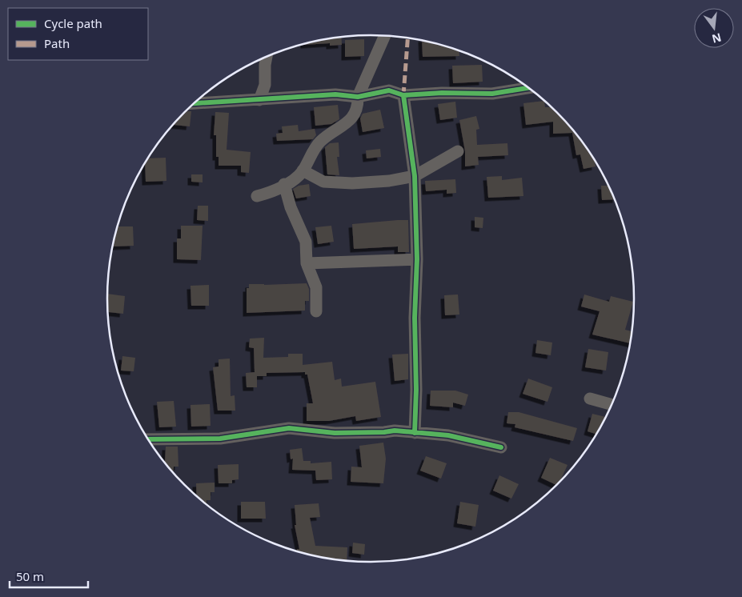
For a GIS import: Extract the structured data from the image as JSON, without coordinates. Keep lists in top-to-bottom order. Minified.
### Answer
{"legend":["Cycle path","Path"],"scale_bar":"50 m","north":"bottom"}
